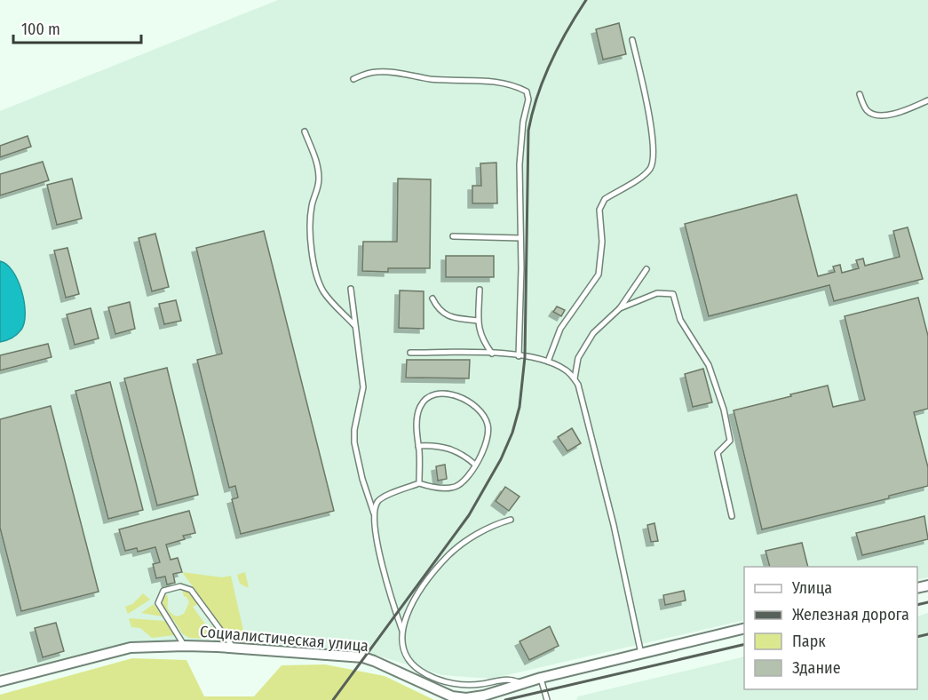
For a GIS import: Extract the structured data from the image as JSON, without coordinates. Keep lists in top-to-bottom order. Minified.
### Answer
{"streets":{"street":["Социалистическая улица"]},"legend":["Улица","Железная дорога","Парк","Здание"],"scale_bar":"100 m"}
